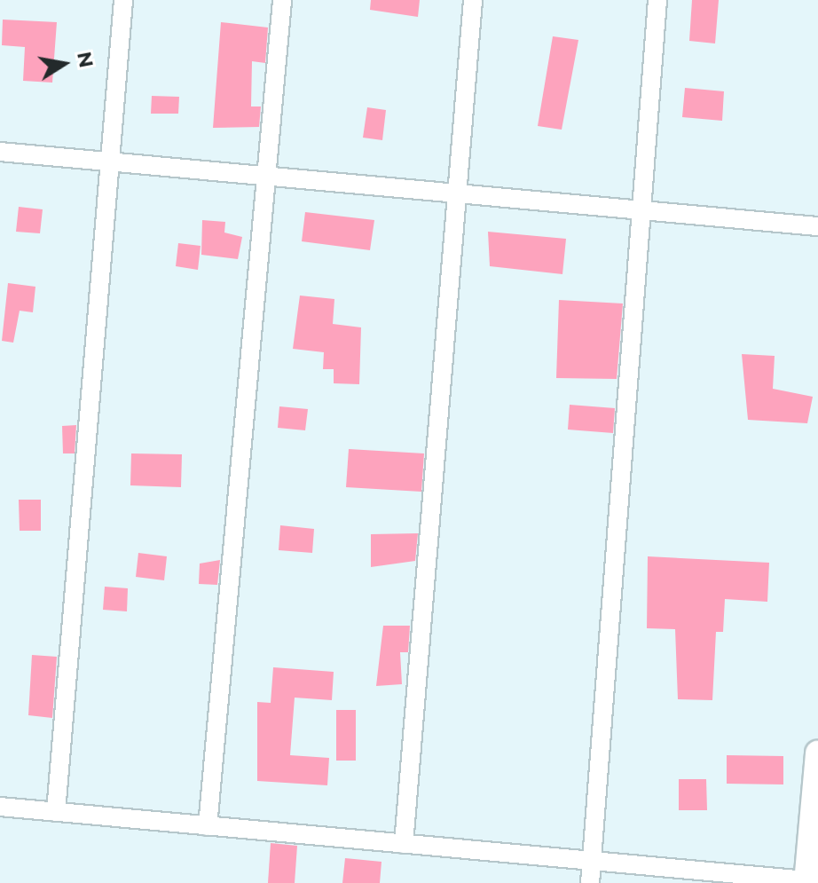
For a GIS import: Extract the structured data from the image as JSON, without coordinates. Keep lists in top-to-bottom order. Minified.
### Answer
{"north":"right"}
